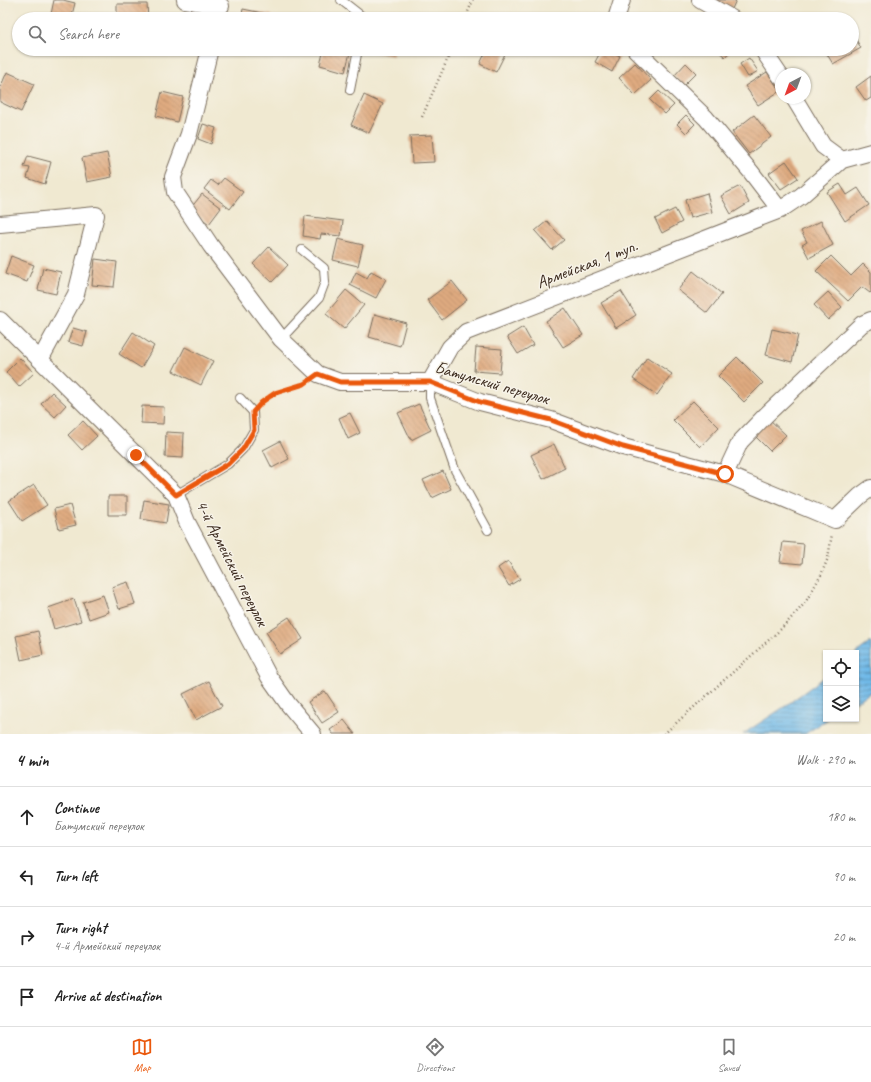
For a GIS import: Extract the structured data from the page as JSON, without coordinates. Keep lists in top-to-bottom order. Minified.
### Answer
{"streets":{"street":["Армейская, 1 туп.","Батумский переулок","4-й Армейский переулок"]},"crossings":[["Армейская, 1 туп.","Батумский переулок"]],"north":"bottom left","page":{"search":"Search here","heading":["4 min","Walk · 290 m"],"list":[["Continue","Батумский переулок","180 m"],["Turn left","90 m"],["Turn right","4-й Армейский переулок","20 m"],"Arrive at destination"],"nav":["Map","Directions","Saved"]}}
